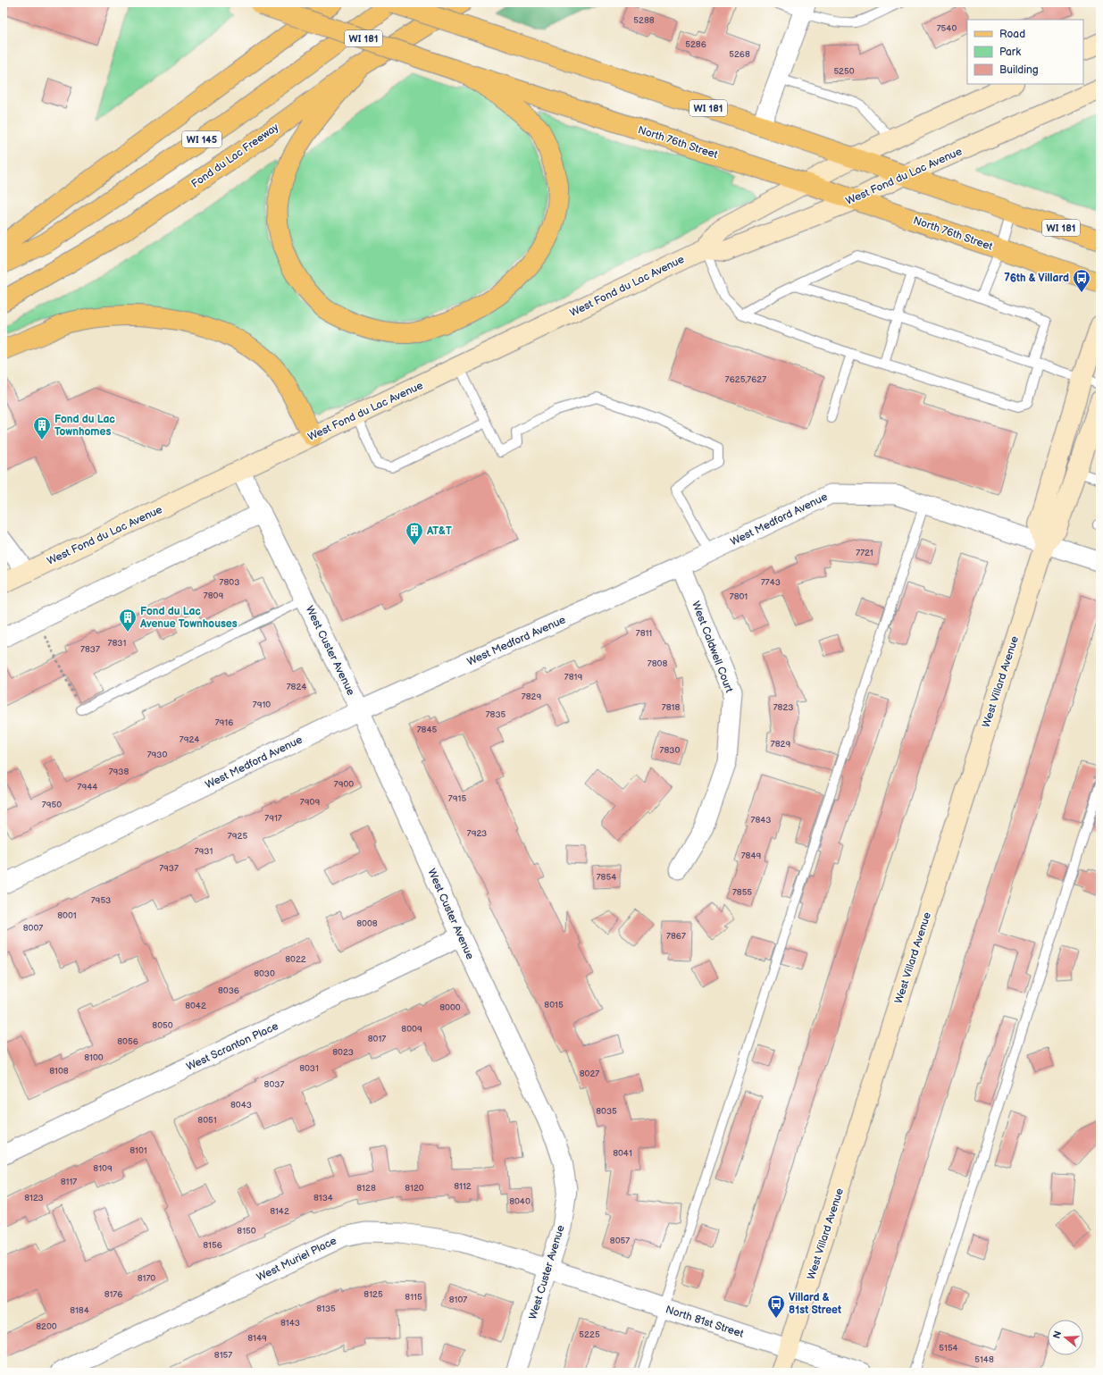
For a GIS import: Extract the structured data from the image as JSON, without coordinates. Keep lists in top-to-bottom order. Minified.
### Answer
{"streets":{"main road":["WI 181","WI 145","North 76th Street","Fond du Lac Freeway"],"street":["West Fond du Lac Avenue","West Medford Avenue","West Caldwell Court","West Custer Avenue","West Villard Avenue","West Scranton Place","West Muriel Place","North 81st Street"]},"crossings":[["WI 181","WI 145"],["WI 181","West Fond du Lac Avenue"],["North 76th Street","West Fond du Lac Avenue"],["West Fond du Lac Avenue","West Custer Avenue"],["West Medford Avenue","West Caldwell Court"],["West Medford Avenue","West Custer Avenue"],["West Medford Avenue","West Villard Avenue"],["West Custer Avenue","West Scranton Place"],["West Custer Avenue","West Muriel Place"],["West Custer Avenue","North 81st Street"],["West Villard Avenue","North 81st Street"],["West Muriel Place","North 81st Street"]],"places":{"bus stop":["76th & Villard","Villard & 81st Street"],"building":["Fond du Lac Townhomes","AT&T","Fond du Lac Avenue Townhouses"]},"house_numbers":["5288","7540","5286","5268","5250","7625,7627","7721","7803","7743","7809","7801","7811","7831","7837","7808","7819","7824","7829","7910","7818","7823","7835","7916","7845","7924","7829","7830","7930","7938","7900","7944","7915","7909","7950","7917","7843","7923","7925","7931","7849","7937","7854","7855","7953","8001","8008","8007","7867","8022","8030","8036","8015","8042","8000","8050","8009","8017","8056","8023","8100","8031","8108","8027","8037","8043","8035","8051","8101","8041","8109","8117","8112","8128","8120","8123","8134","8040","8142","8150","8057","8156","8170","8176","8125","8115","8107","8135","8184","8143","8200","5225","8149","5154","8157","5148"],"legend":["Road","Park","Building"],"north":"left"}
